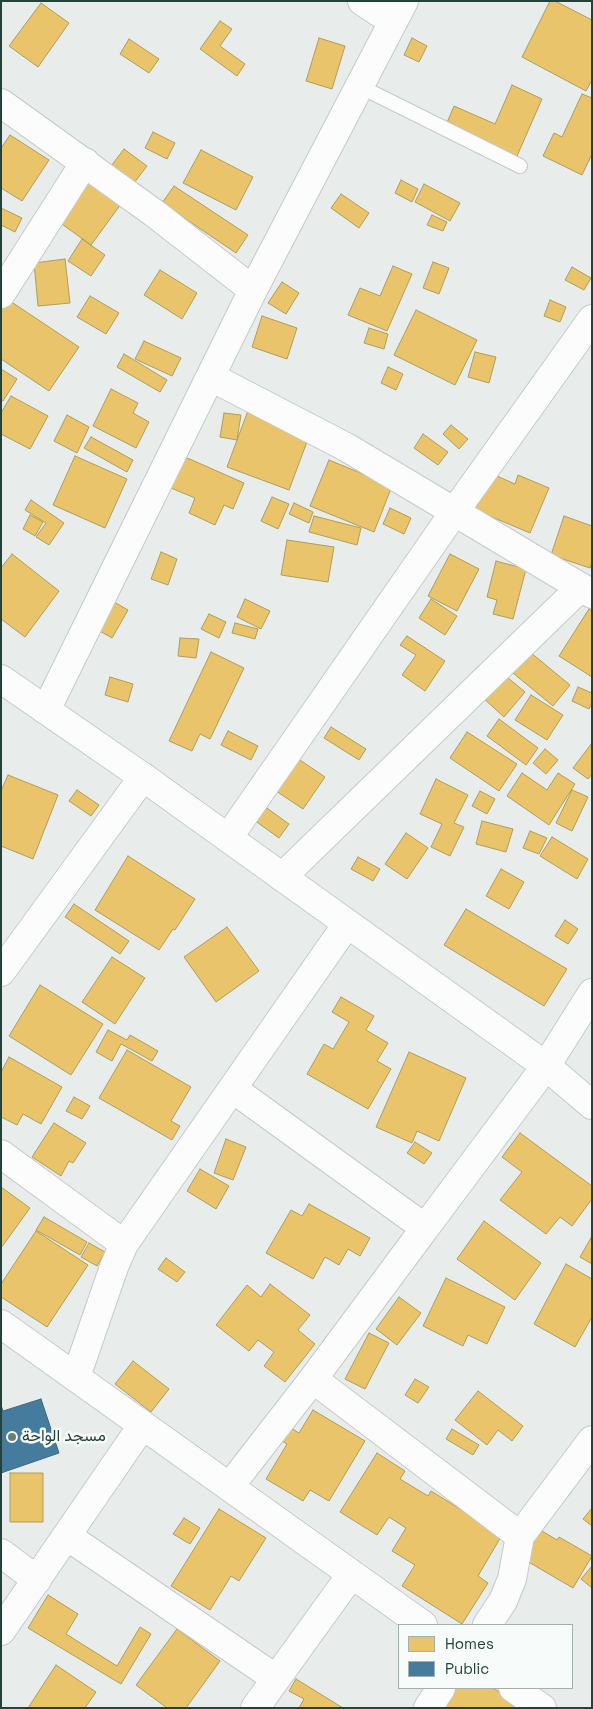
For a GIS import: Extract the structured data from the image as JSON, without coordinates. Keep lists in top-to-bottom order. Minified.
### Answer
{"places":["مسجد الواحة"],"legend":["Homes","Public"]}
